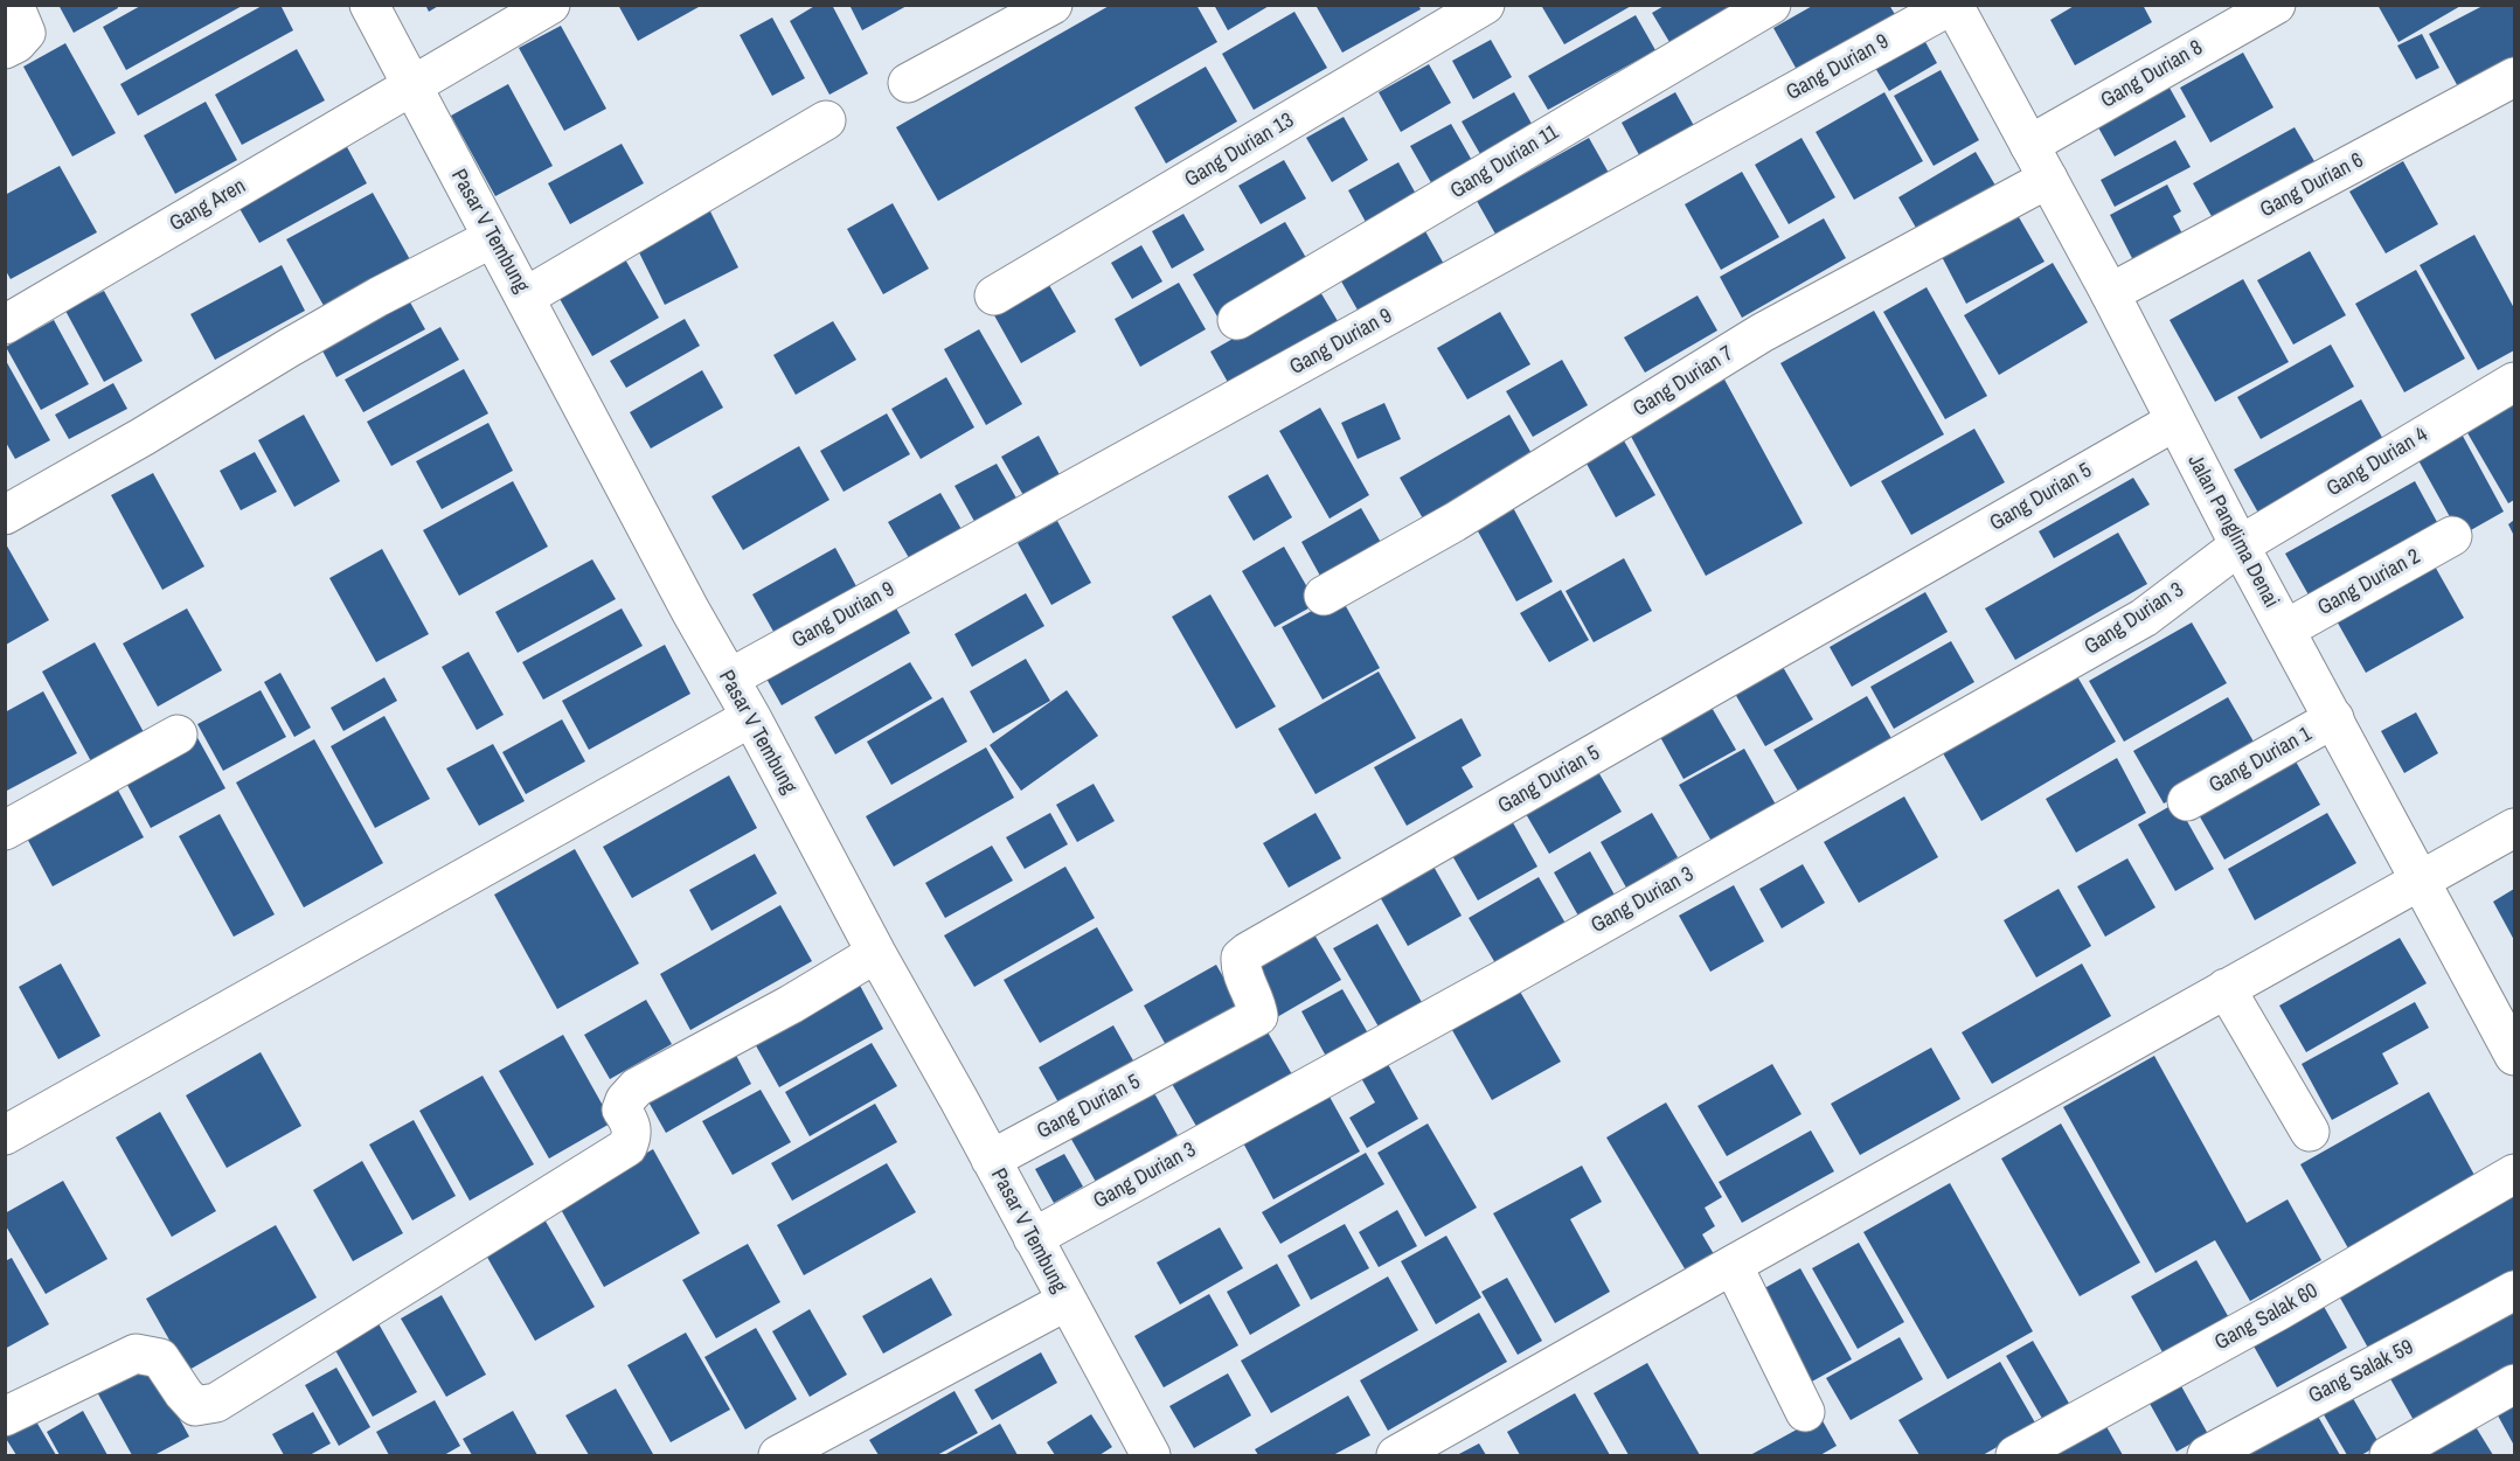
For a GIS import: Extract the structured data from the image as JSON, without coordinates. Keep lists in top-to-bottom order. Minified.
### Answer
{"streets":{"street":["Gang Durian 9","Gang Durian 8","Gang Durian 13","Gang Durian 11","Gang Durian 6","Gang Aren","Pasar V Tembung","Gang Durian 7","Gang Durian 4","Gang Durian 5","Jalan Panglima Denai","Gang Durian 2","Gang Durian 3","Gang Durian 1","Gang Salak 60","Gang Salak 59"]},"crossings":[["Gang Durian 9","Pasar V Tembung"],["Gang Durian 9","Jalan Panglima Denai"],["Gang Durian 8","Jalan Panglima Denai"],["Gang Durian 6","Jalan Panglima Denai"],["Gang Aren","Pasar V Tembung"],["Pasar V Tembung","Gang Durian 5"],["Pasar V Tembung","Gang Durian 3"],["Gang Durian 7","Jalan Panglima Denai"],["Gang Durian 4","Jalan Panglima Denai"],["Gang Durian 4","Gang Durian 3"],["Gang Durian 5","Jalan Panglima Denai"],["Jalan Panglima Denai","Gang Durian 2"],["Jalan Panglima Denai","Gang Durian 3"],["Jalan Panglima Denai","Gang Durian 1"]]}
